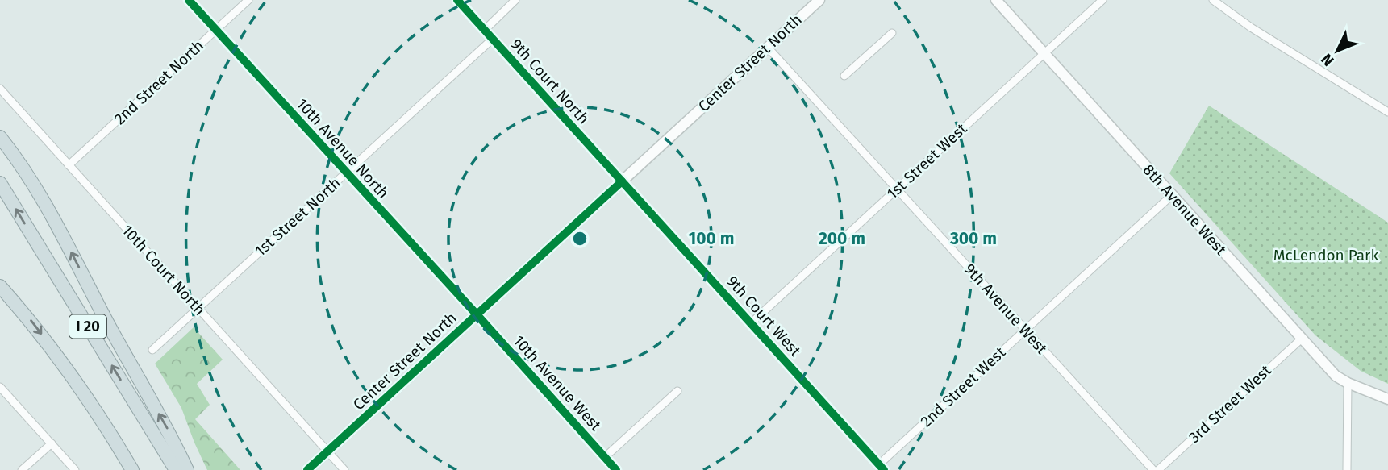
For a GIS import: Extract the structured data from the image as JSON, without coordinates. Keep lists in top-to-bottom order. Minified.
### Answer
{"streets":{"highway":["I 20"],"street":["Center Street North","9th Court North","2nd Street North","10th Avenue North","1st Street West","8th Avenue West","1st Street North","10th Court North","9th Avenue West","9th Court West","10th Avenue West","2nd Street West","3rd Street West"]},"crossings":[["Center Street North","9th Court North"],["Center Street North","10th Avenue North"],["Center Street North","10th Court North"],["Center Street North","9th Avenue West"],["Center Street North","9th Court West"],["Center Street North","10th Avenue West"],["9th Court North","1st Street North"],["9th Court North","9th Court West"],["2nd Street North","10th Avenue North"],["2nd Street North","10th Court North"],["10th Avenue North","1st Street North"],["10th Avenue North","10th Avenue West"],["1st Street West","8th Avenue West"],["1st Street West","9th Avenue West"],["1st Street West","9th Court West"],["8th Avenue West","2nd Street West"],["8th Avenue West","3rd Street West"],["1st Street North","10th Court North"],["9th Avenue West","2nd Street West"],["9th Court West","2nd Street West"]],"parks":["McLendon Park"],"north":"bottom left","rings":["100 m","200 m","300 m"]}
